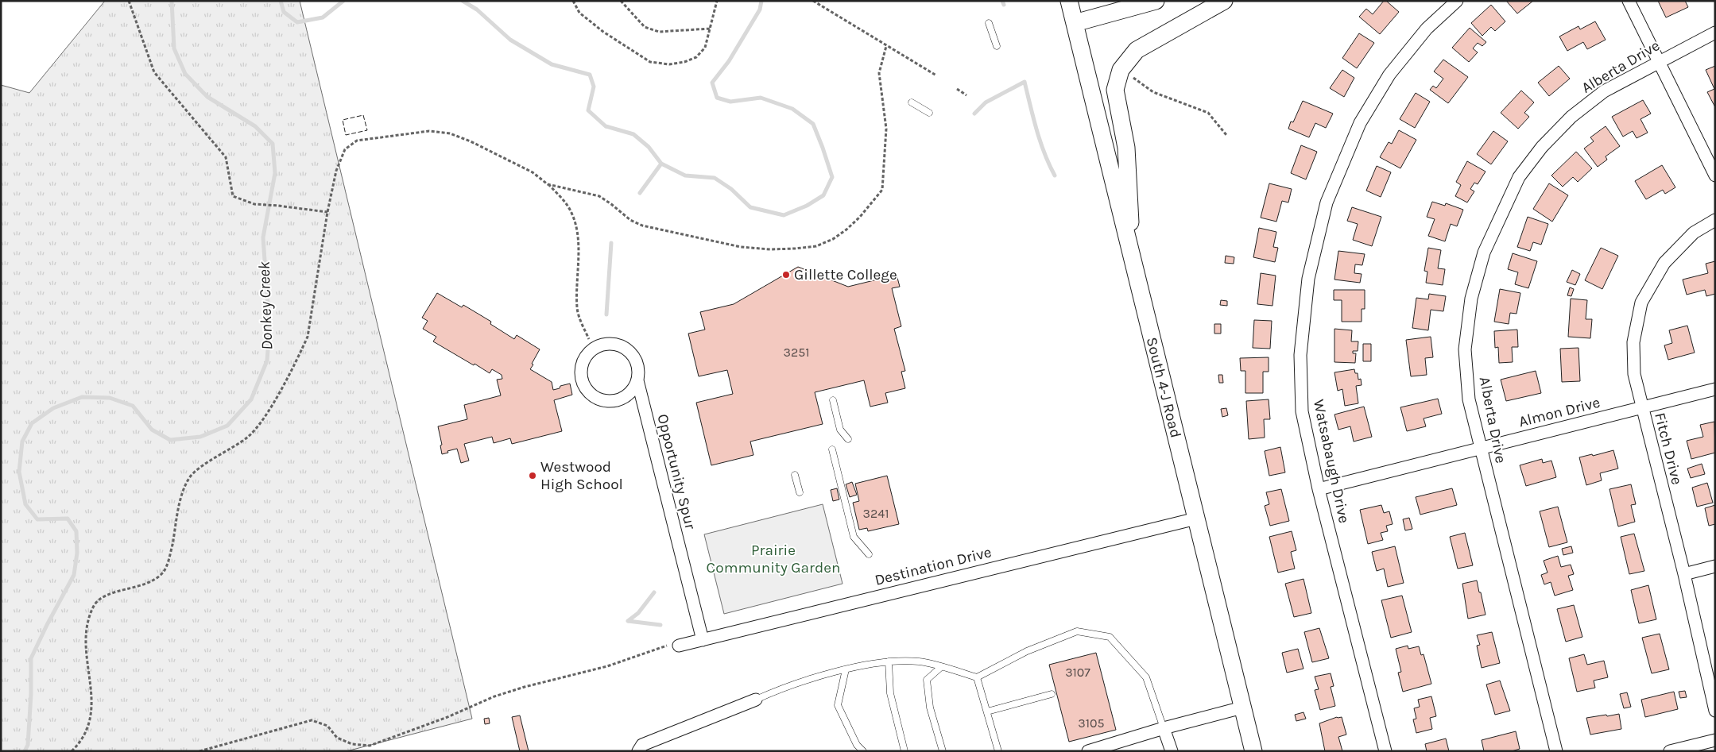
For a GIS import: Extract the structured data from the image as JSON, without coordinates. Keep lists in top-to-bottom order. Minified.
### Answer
{"streets":{"main road":["South 4-J Road"],"street":["Alberta Drive","Almon Drive","Fitch Drive","Watsabaugh Drive","Opportunity Spur","Destination Drive"]},"crossings":[["Alberta Drive","Almon Drive"],["South 4-J Road","Destination Drive"],["Almon Drive","Fitch Drive"],["Almon Drive","Watsabaugh Drive"],["Opportunity Spur","Destination Drive"]],"water":["Donkey Creek"],"parks":["Prairie Community Garden"],"places":["Gillette College","Westwood High School"],"house_numbers":["3251","3241","3107","3105"]}
